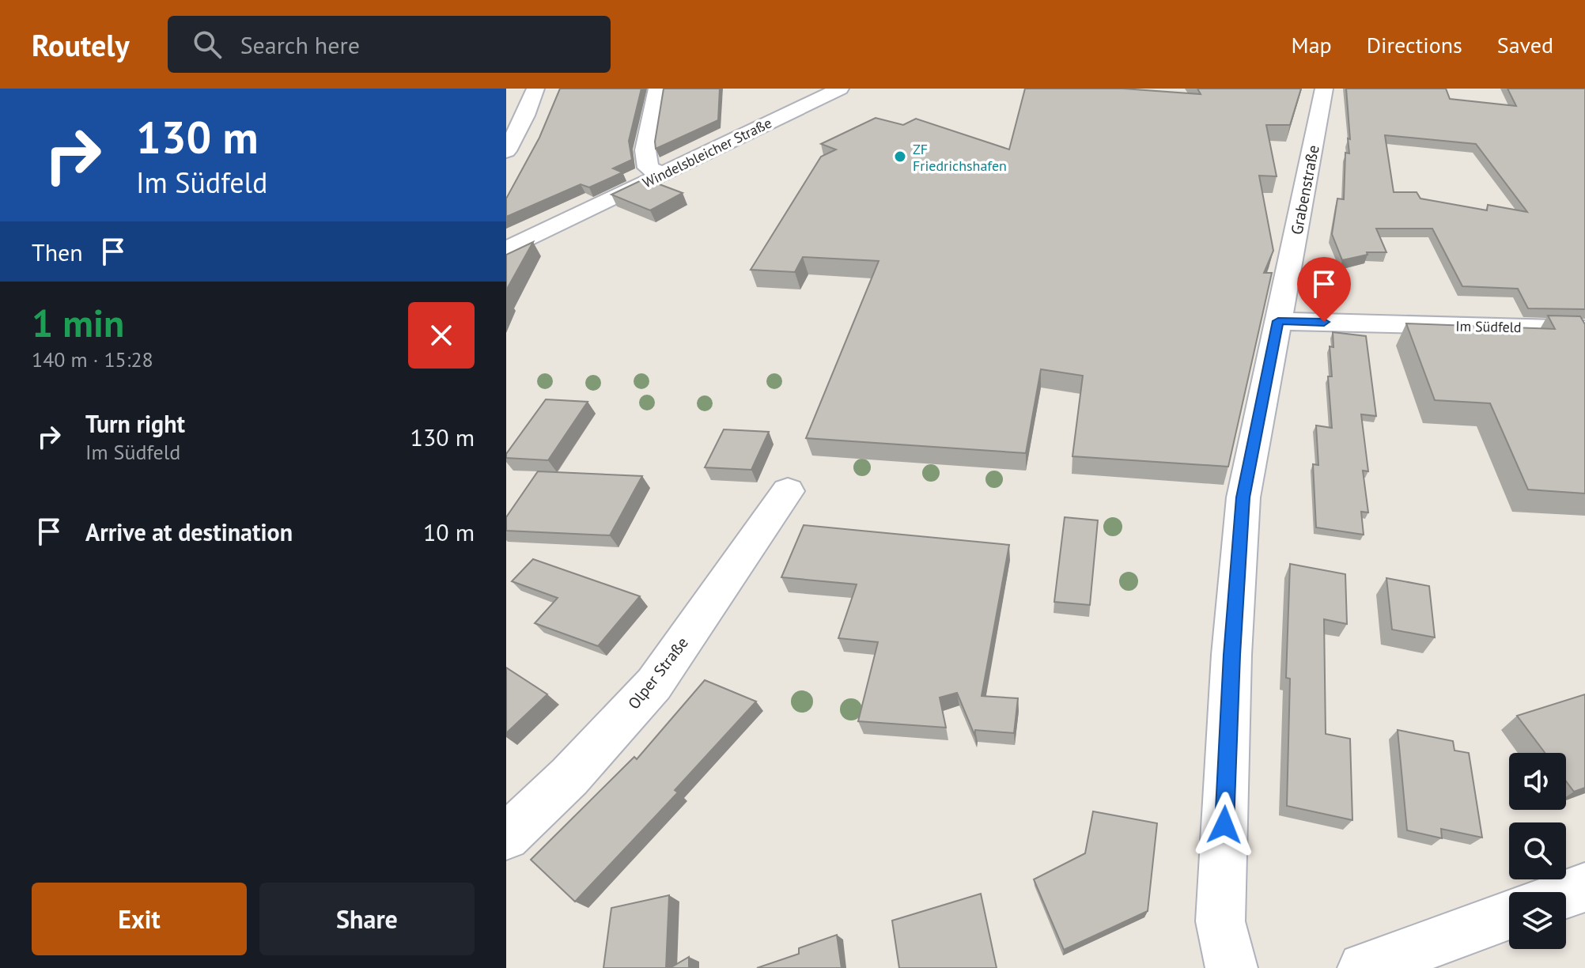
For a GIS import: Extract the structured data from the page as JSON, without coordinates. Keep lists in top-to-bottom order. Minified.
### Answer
{"streets":{"street":["Windelsbleicher Straße","Grabenstraße","Im Südfeld","Olper Straße"]},"crossings":[["Grabenstraße","Im Südfeld"]],"places":["ZF Friedrichshafen"],"page":{"header":"Routely","search":"Search here","nav":["Map","Directions","Saved"],"turn":["130 m","Im Südfeld"],"then":"Then","heading":["1 min","140 m · 15:28"],"list":[{"name":"Turn right","note":"Im Südfeld","value":"130 m"},{"name":"Arrive at destination","value":"10 m"}],"buttons":["Exit","Share"]}}
